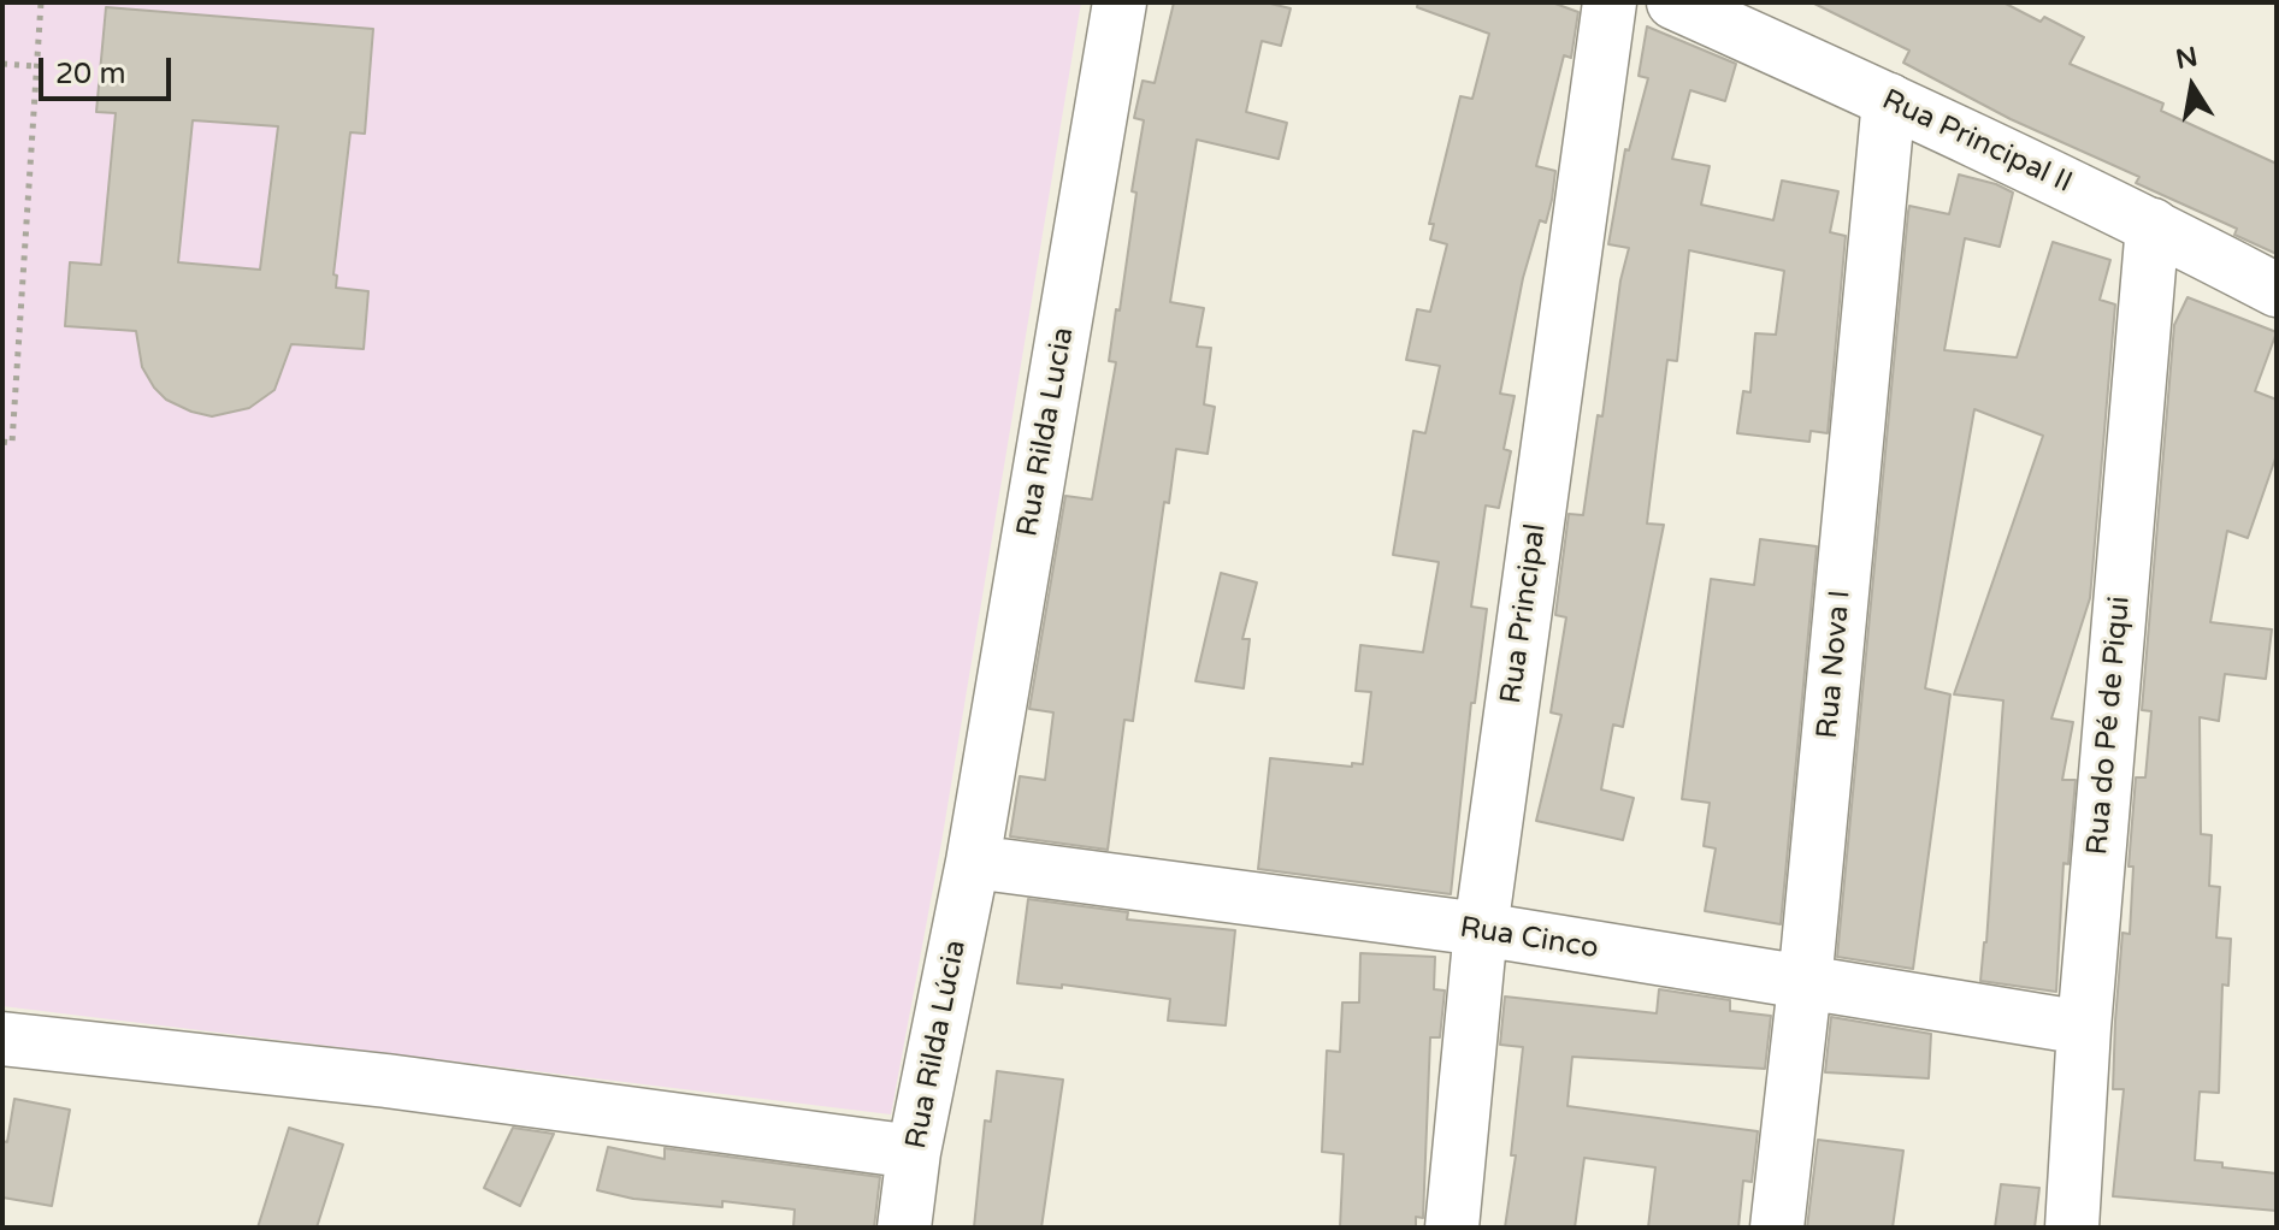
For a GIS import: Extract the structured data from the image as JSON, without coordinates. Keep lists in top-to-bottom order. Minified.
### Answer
{"streets":{"street":["Rua Principal II","Rua Rilda Lucia","Rua Principal","Rua Nova I","Rua do Pé de Piqui","Rua Cinco","Rua Rilda Lúcia"]},"crossings":[["Rua Principal II","Rua Nova I"],["Rua Principal II","Rua do Pé de Piqui"],["Rua Rilda Lucia","Rua Cinco"],["Rua Rilda Lucia","Rua Rilda Lúcia"],["Rua Principal","Rua Cinco"],["Rua Nova I","Rua Cinco"],["Rua do Pé de Piqui","Rua Cinco"],["Rua Cinco","Rua Rilda Lúcia"]],"scale_bar":"20 m","north":"top"}
